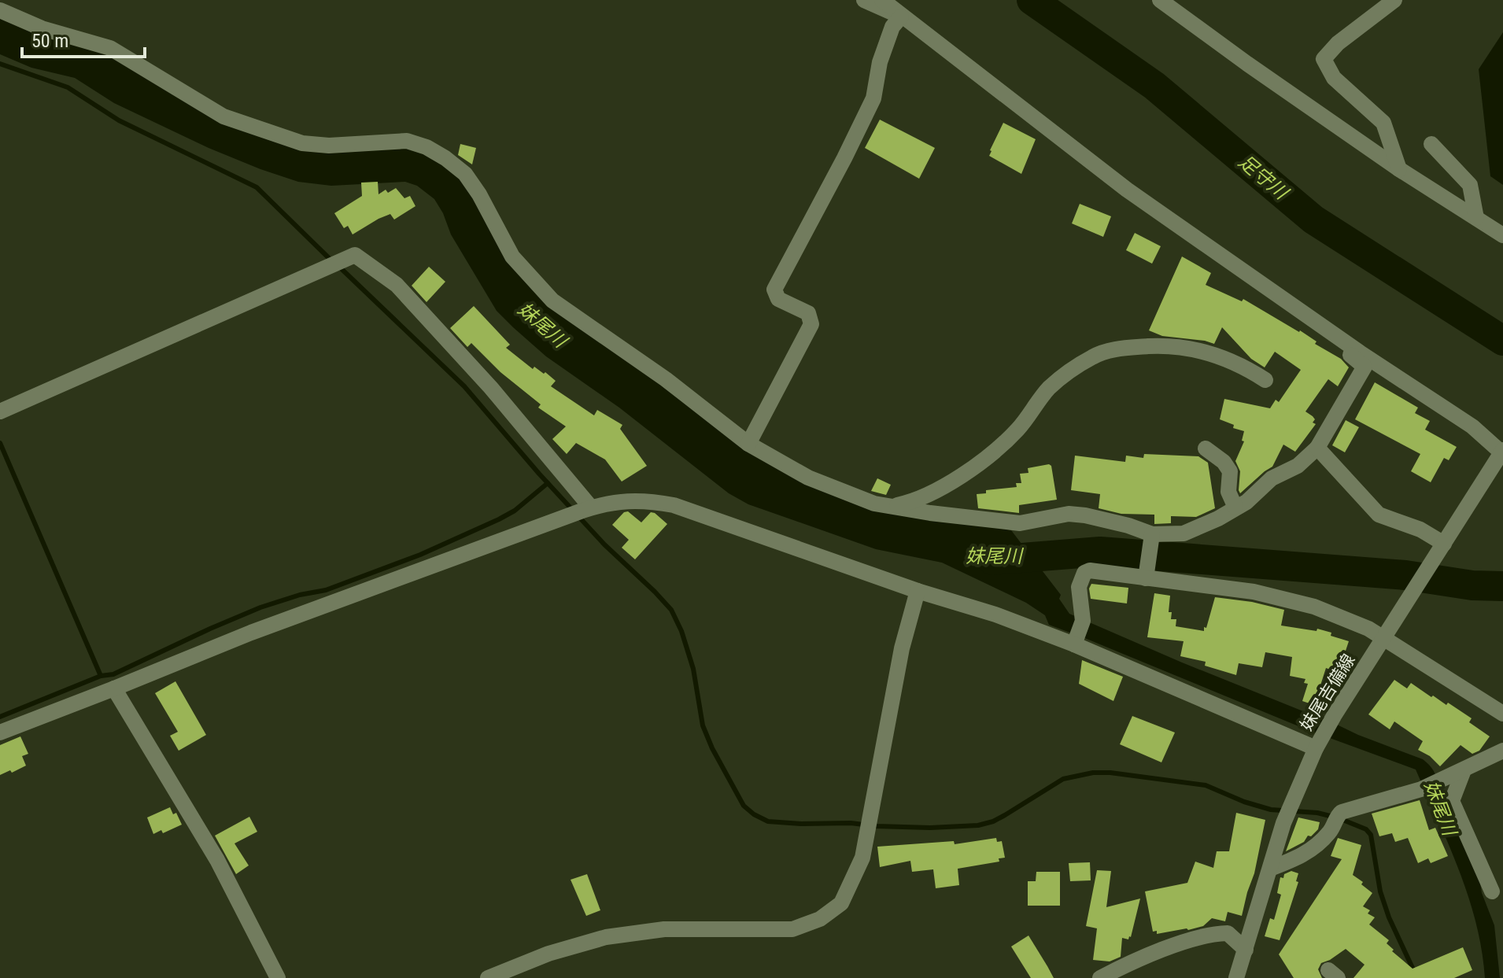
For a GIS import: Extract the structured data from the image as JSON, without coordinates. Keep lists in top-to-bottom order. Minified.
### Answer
{"streets":{"street":["妹尾吉備線"]},"water":["足守川","妹尾川"],"scale_bar":"50 m"}
